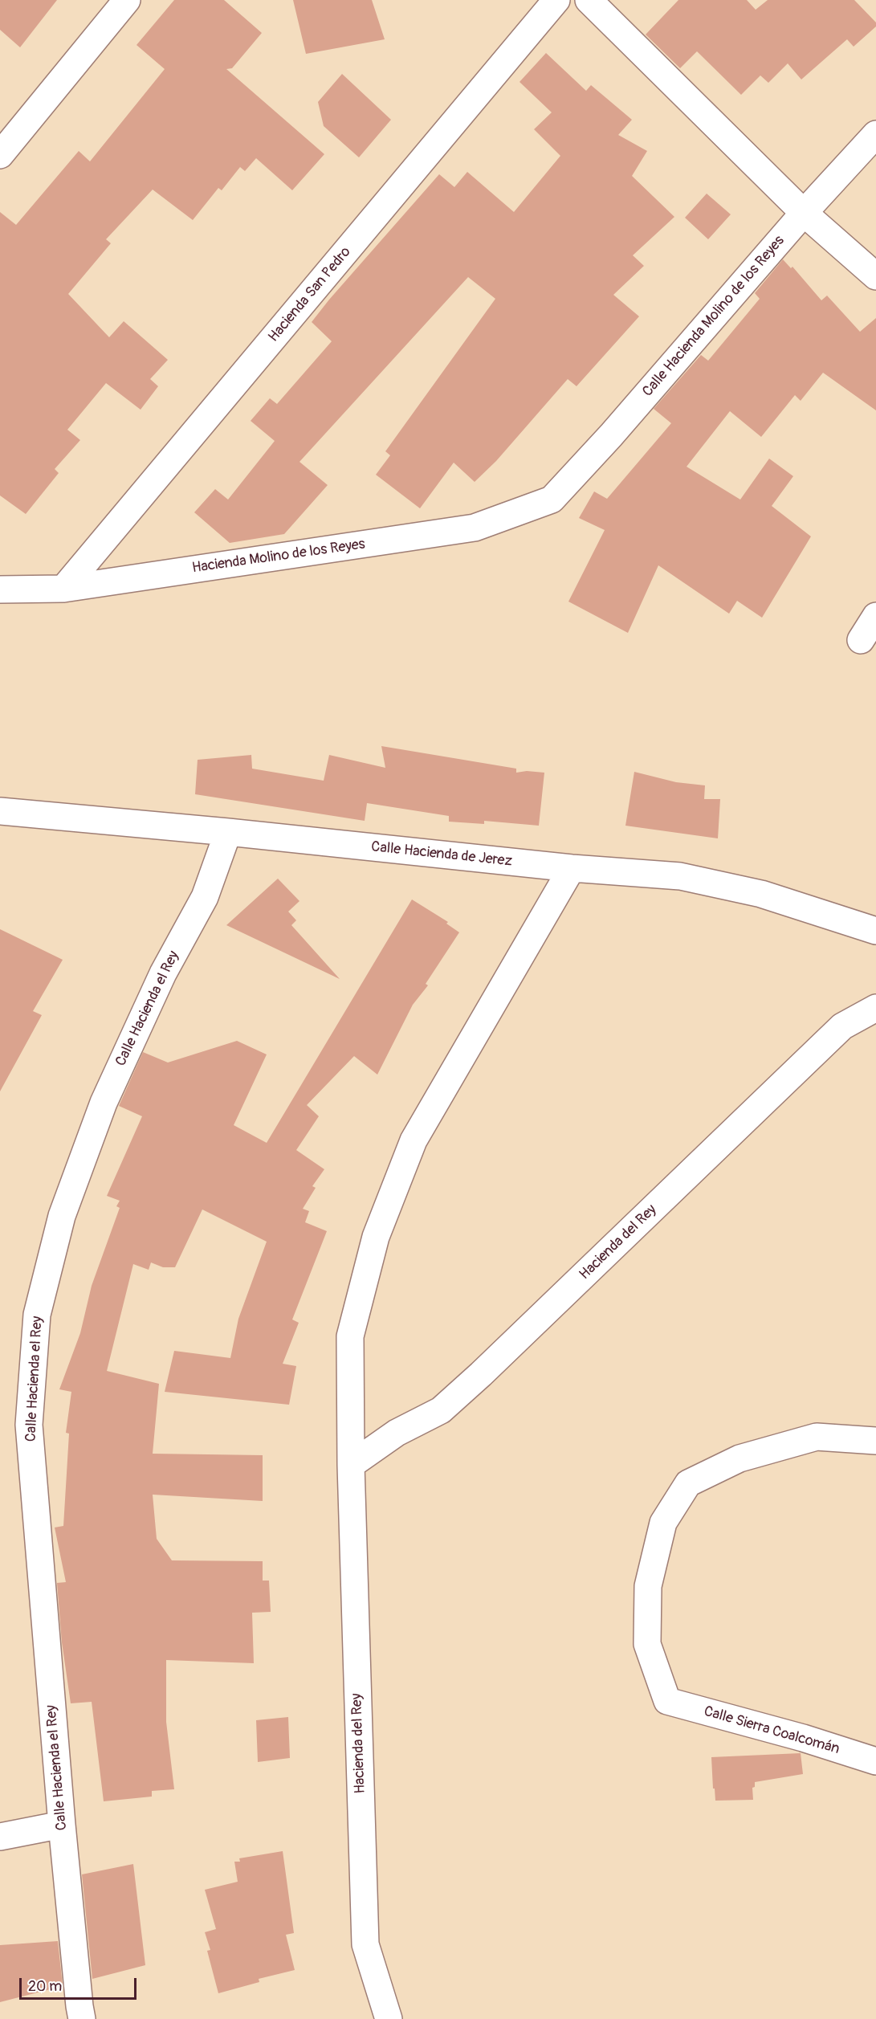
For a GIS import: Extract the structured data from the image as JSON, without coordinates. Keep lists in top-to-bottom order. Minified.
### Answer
{"streets":{"street":["Hacienda San Pedro","Calle Hacienda Molino de los Reyes","Hacienda Molino de los Reyes","Calle Hacienda de Jerez","Calle Hacienda el Rey","Hacienda del Rey","Calle Sierra Coalcomán"]},"crossings":[["Hacienda San Pedro","Hacienda Molino de los Reyes"],["Calle Hacienda Molino de los Reyes","Hacienda Molino de los Reyes"],["Calle Hacienda de Jerez","Calle Hacienda el Rey"],["Calle Hacienda de Jerez","Hacienda del Rey"]],"scale_bar":"20 m"}
